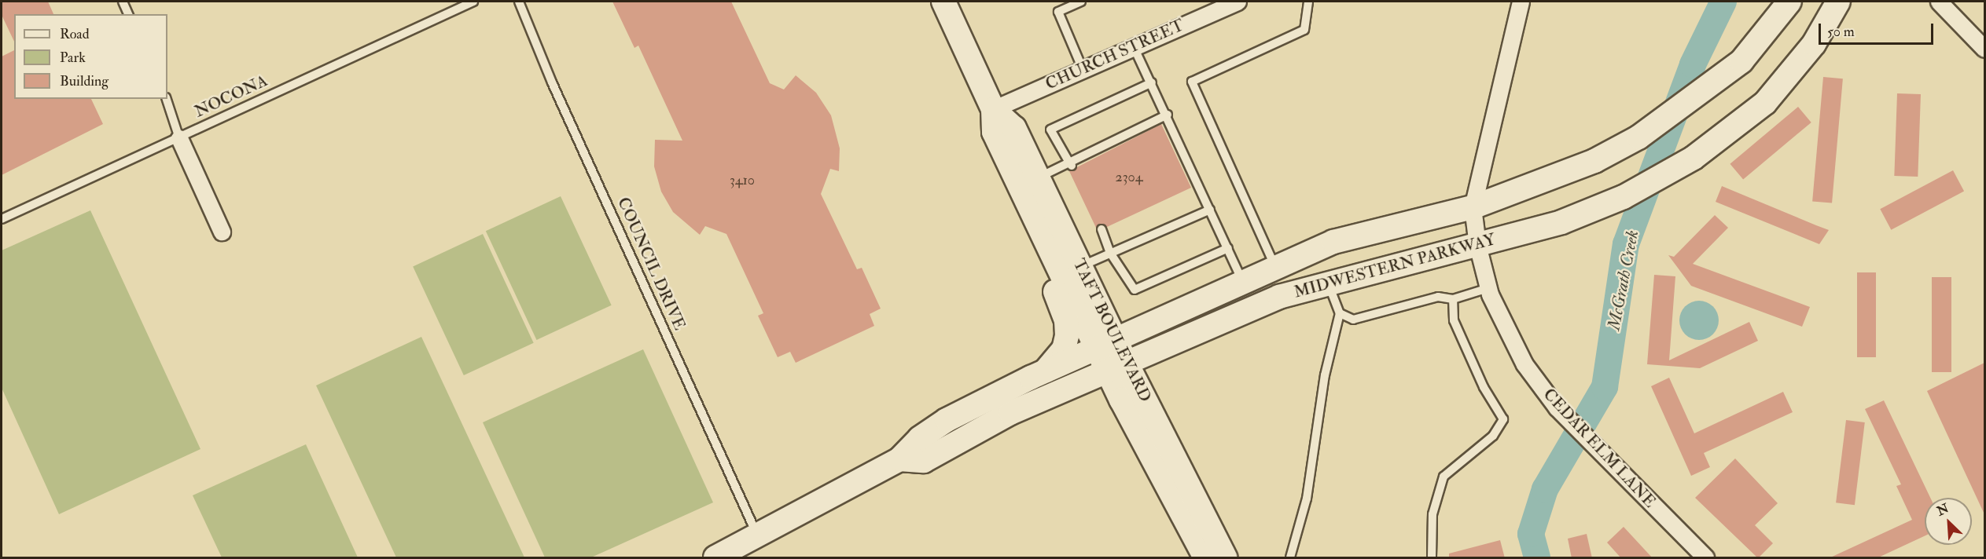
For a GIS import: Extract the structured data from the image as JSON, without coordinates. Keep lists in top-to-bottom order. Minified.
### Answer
{"streets":{"main road":["MIDWESTERN PARKWAY","TAFT BOULEVARD"],"street":["CHURCH STREET","CEDAR ELM LANE"],"lane":["NOCONA","COUNCIL DRIVE"]},"crossings":[["CHURCH STREET","TAFT BOULEVARD"],["COUNCIL DRIVE","MIDWESTERN PARKWAY"],["MIDWESTERN PARKWAY","TAFT BOULEVARD"],["MIDWESTERN PARKWAY","CEDAR ELM LANE"]],"water":["McGrath Creek"],"house_numbers":["2304","3410"],"legend":["Road","Park","Building"],"scale_bar":"50 m","north":"top left"}
